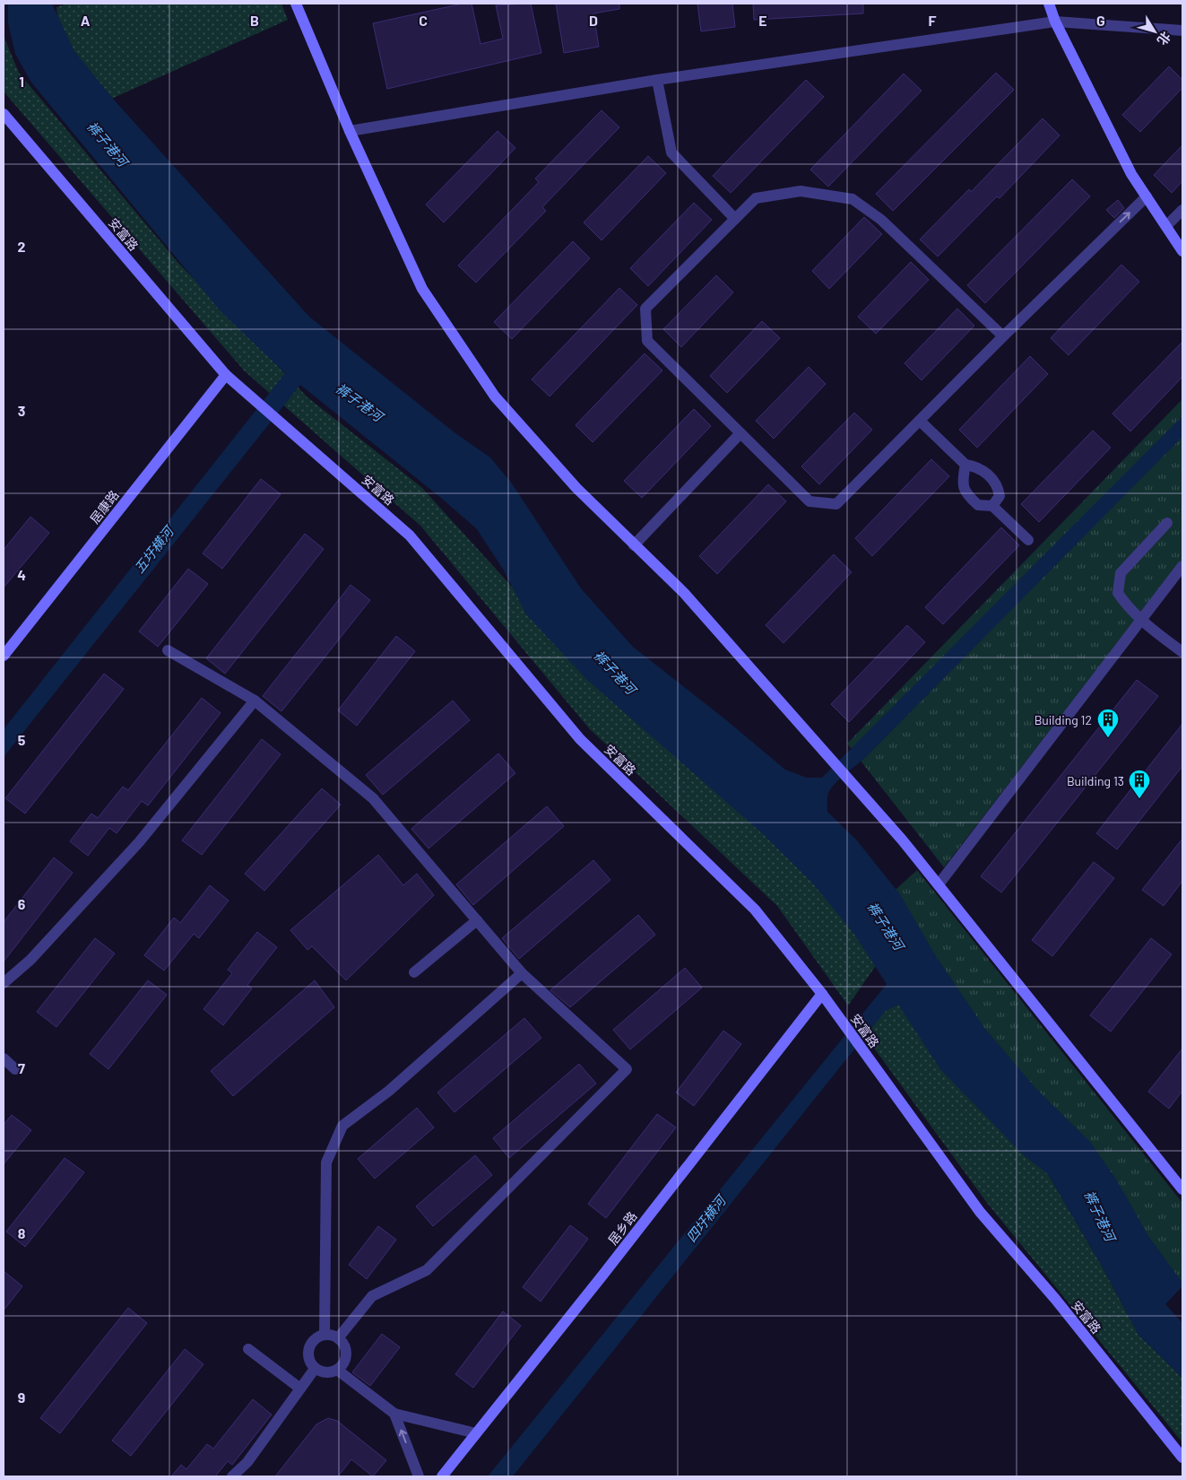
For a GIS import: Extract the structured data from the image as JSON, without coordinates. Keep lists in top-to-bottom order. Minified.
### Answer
{"streets":{"street":["安富路","居康路","居乡路"]},"crossings":[["安富路","居康路"],["安富路","居乡路"]],"water":["裤子港河","五圩横河","四圩横河"],"places":{"building":["Building 12","Building 13"]},"north":"bottom right","grid":{"columns":["A","B","C","D","E","F","G"],"rows":["1","2","3","4","5","6","7","8","9"]}}
